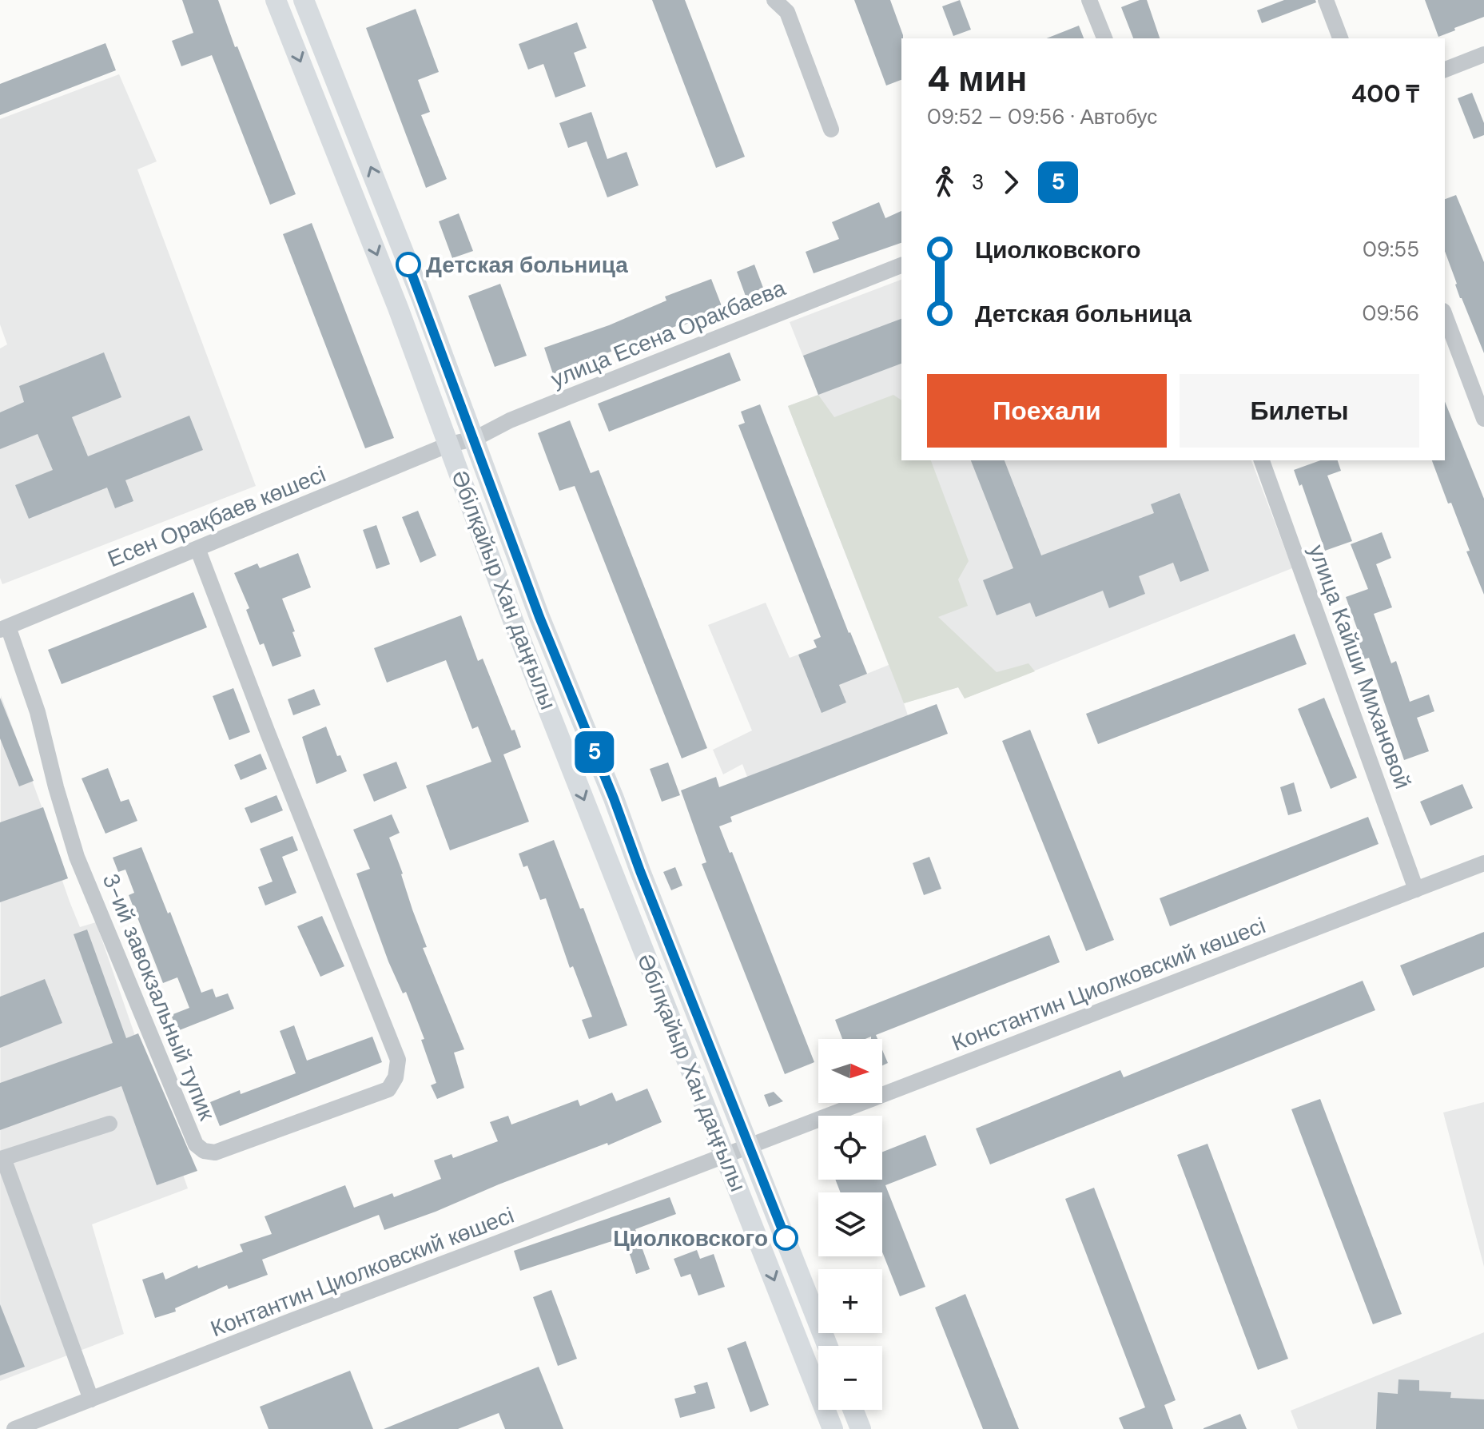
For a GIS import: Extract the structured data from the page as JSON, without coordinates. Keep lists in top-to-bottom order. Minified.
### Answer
{"streets":{"main road":["Әбілқайыр Хан даңғылы"],"street":["улица Есена Оракбаева","Есен Орақбаев көшесі","улица Кайши Михановой","Константин Циолковский көшесі","3-ий завокзальный тупик","Контантин Циолковский көшесі"]},"crossings":[["улица Есена Оракбаева","Есен Орақбаев көшесі"],["улица Есена Оракбаева","Әбілқайыр Хан даңғылы"],["Есен Орақбаев көшесі","Әбілқайыр Хан даңғылы"],["Есен Орақбаев көшесі","3-ий завокзальный тупик"],["Әбілқайыр Хан даңғылы","Константин Циолковский көшесі"],["Әбілқайыр Хан даңғылы","Контантин Циолковский көшесі"],["улица Кайши Михановой","Константин Циолковский көшесі"],["Константин Циолковский көшесі","Контантин Циолковский көшесі"]],"places":["Детская больница","Циолковского"],"lines":["bus line 5"],"north":"right","page":{"on_map":"5","heading":["4 мин","09:52 – 09:56 · Автобус","400 ₸"],"legs":["3","5"],"list":[{"name":"Циолковского","value":"09:55"},{"name":"Детская больница","value":"09:56"}],"buttons":["Поехали","Билеты"],"map_buttons":["+","−"]}}
